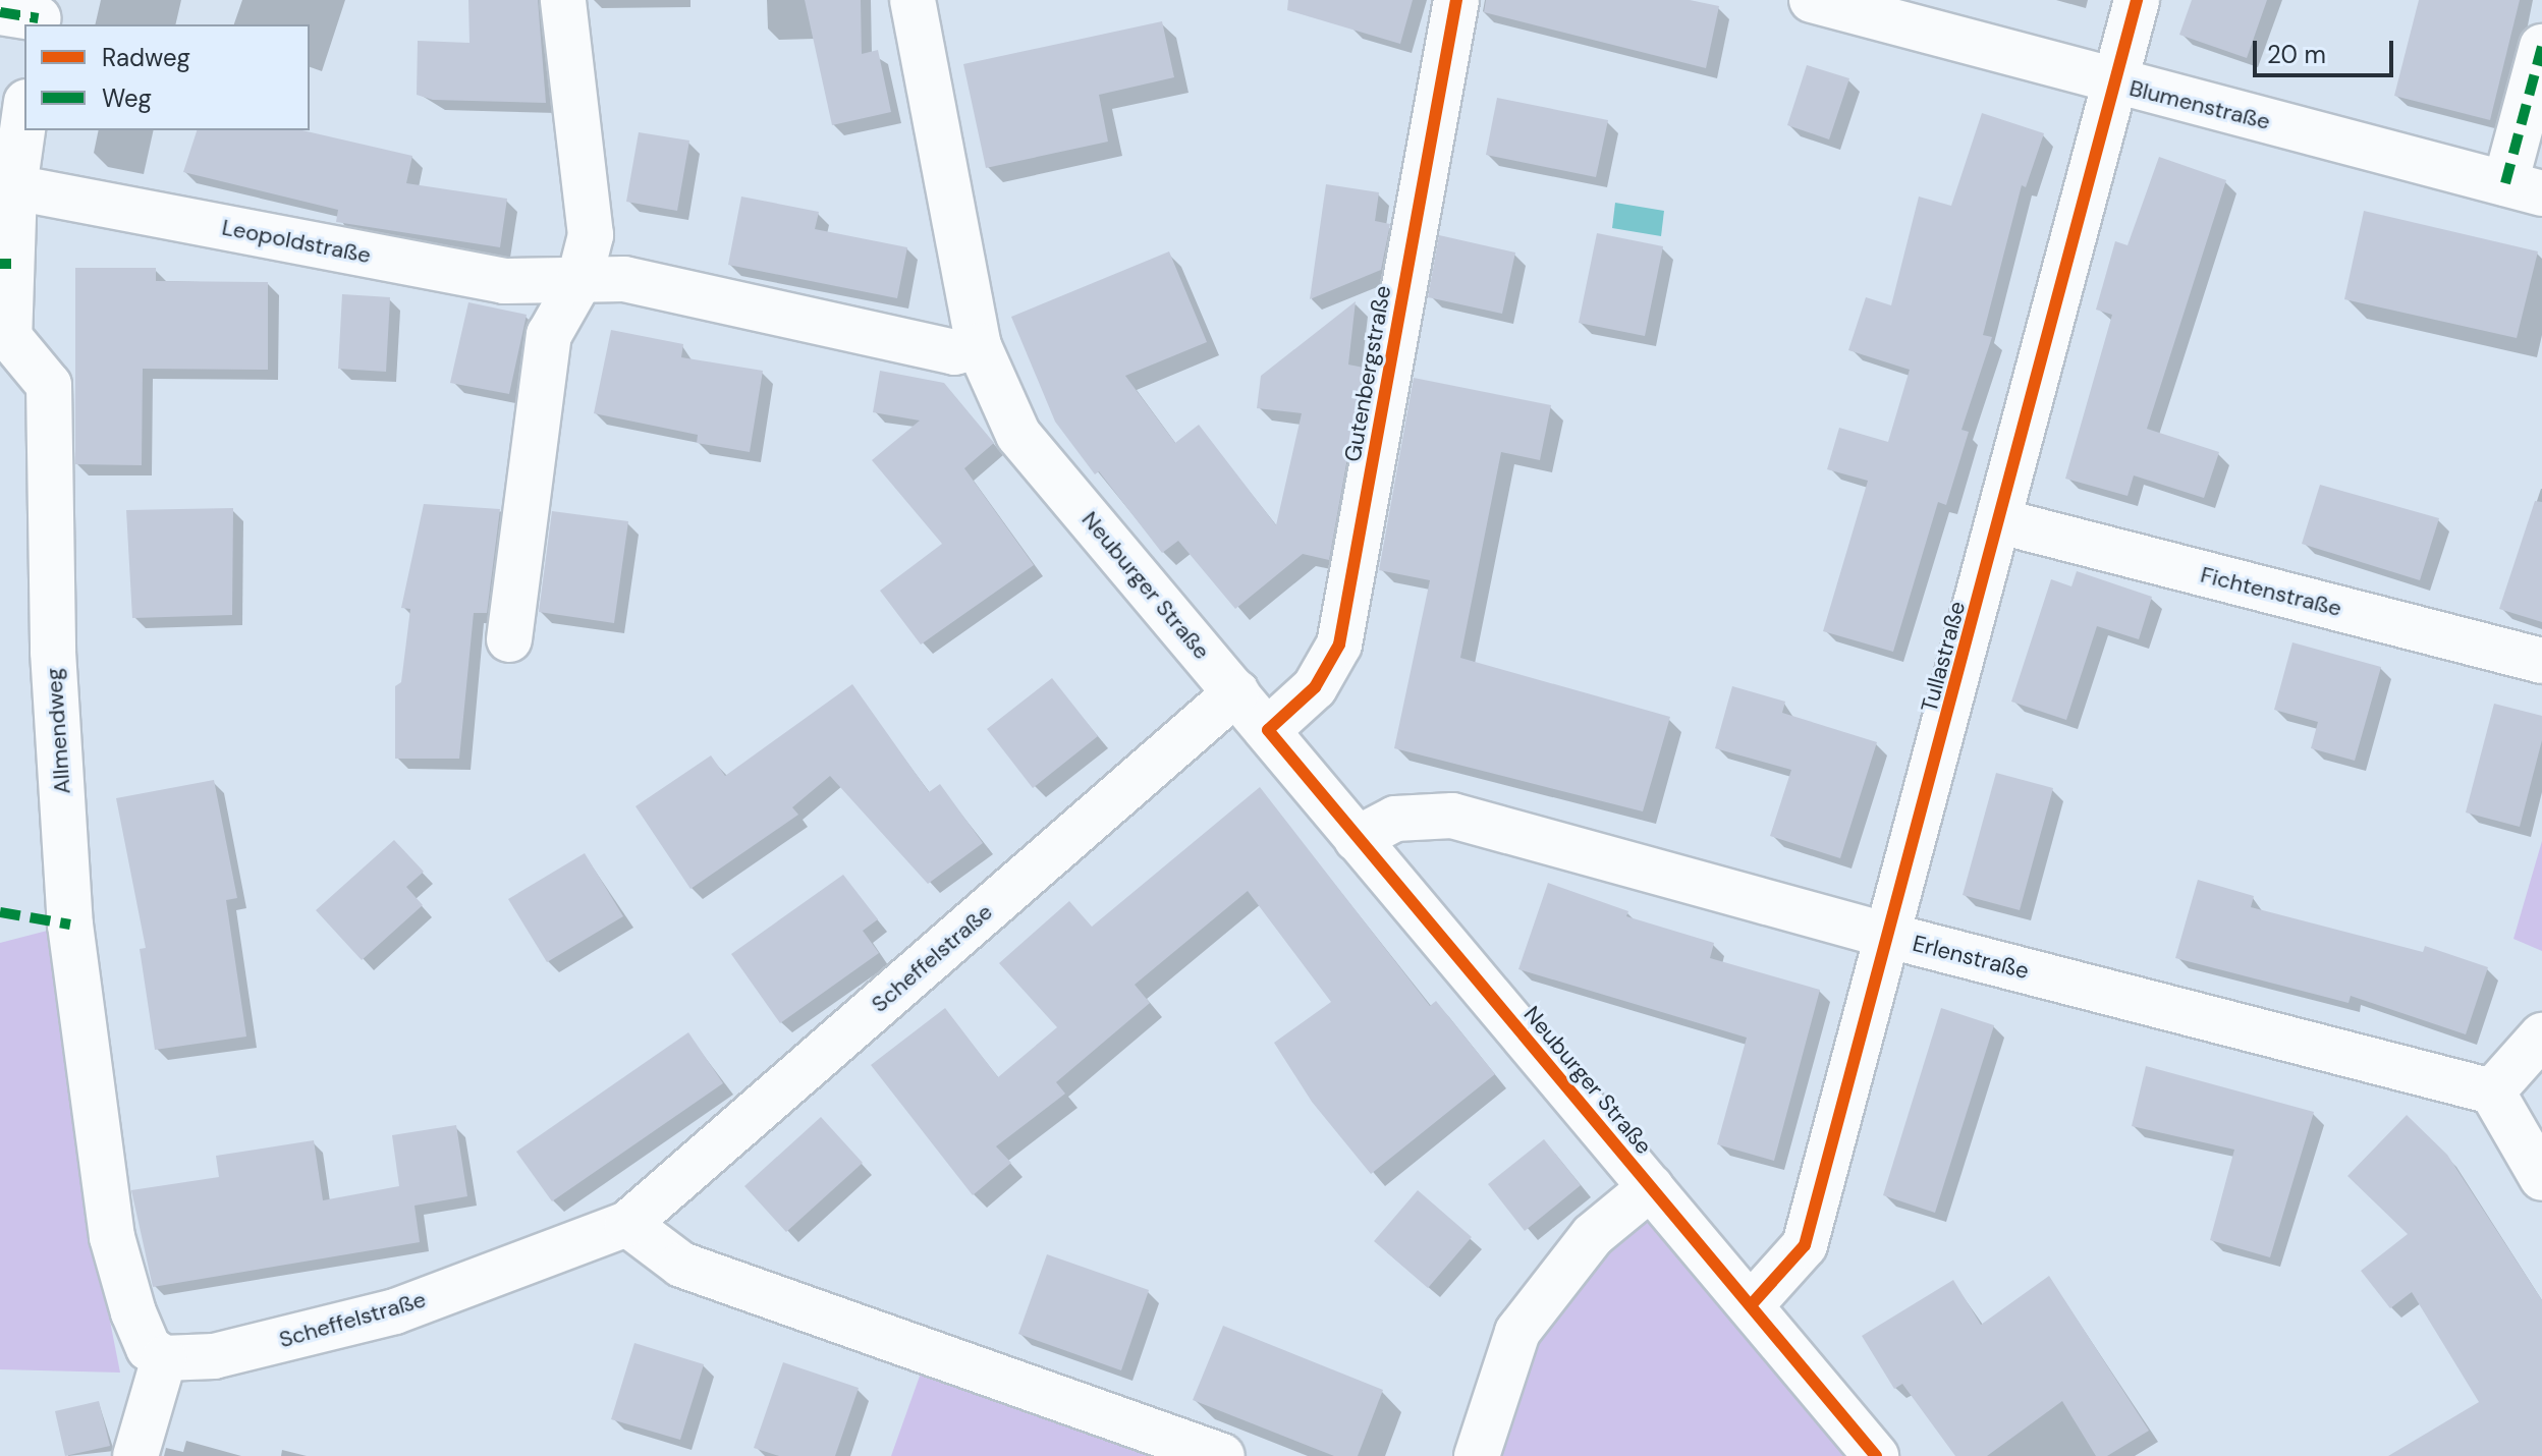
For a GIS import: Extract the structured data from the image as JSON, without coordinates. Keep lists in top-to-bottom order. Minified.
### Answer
{"streets":{"street":["Blumenstraße","Leopoldstraße","Gutenbergstraße","Neuburger Straße","Fichtenstraße","Tullastraße","Allmendweg","Erlenstraße","Scheffelstraße"]},"crossings":[["Blumenstraße","Tullastraße"],["Leopoldstraße","Neuburger Straße"],["Leopoldstraße","Allmendweg"],["Gutenbergstraße","Neuburger Straße"],["Neuburger Straße","Tullastraße"],["Neuburger Straße","Erlenstraße"],["Neuburger Straße","Scheffelstraße"],["Fichtenstraße","Tullastraße"],["Tullastraße","Erlenstraße"],["Allmendweg","Scheffelstraße"]],"legend":["Radweg","Weg"],"scale_bar":"20 m"}
